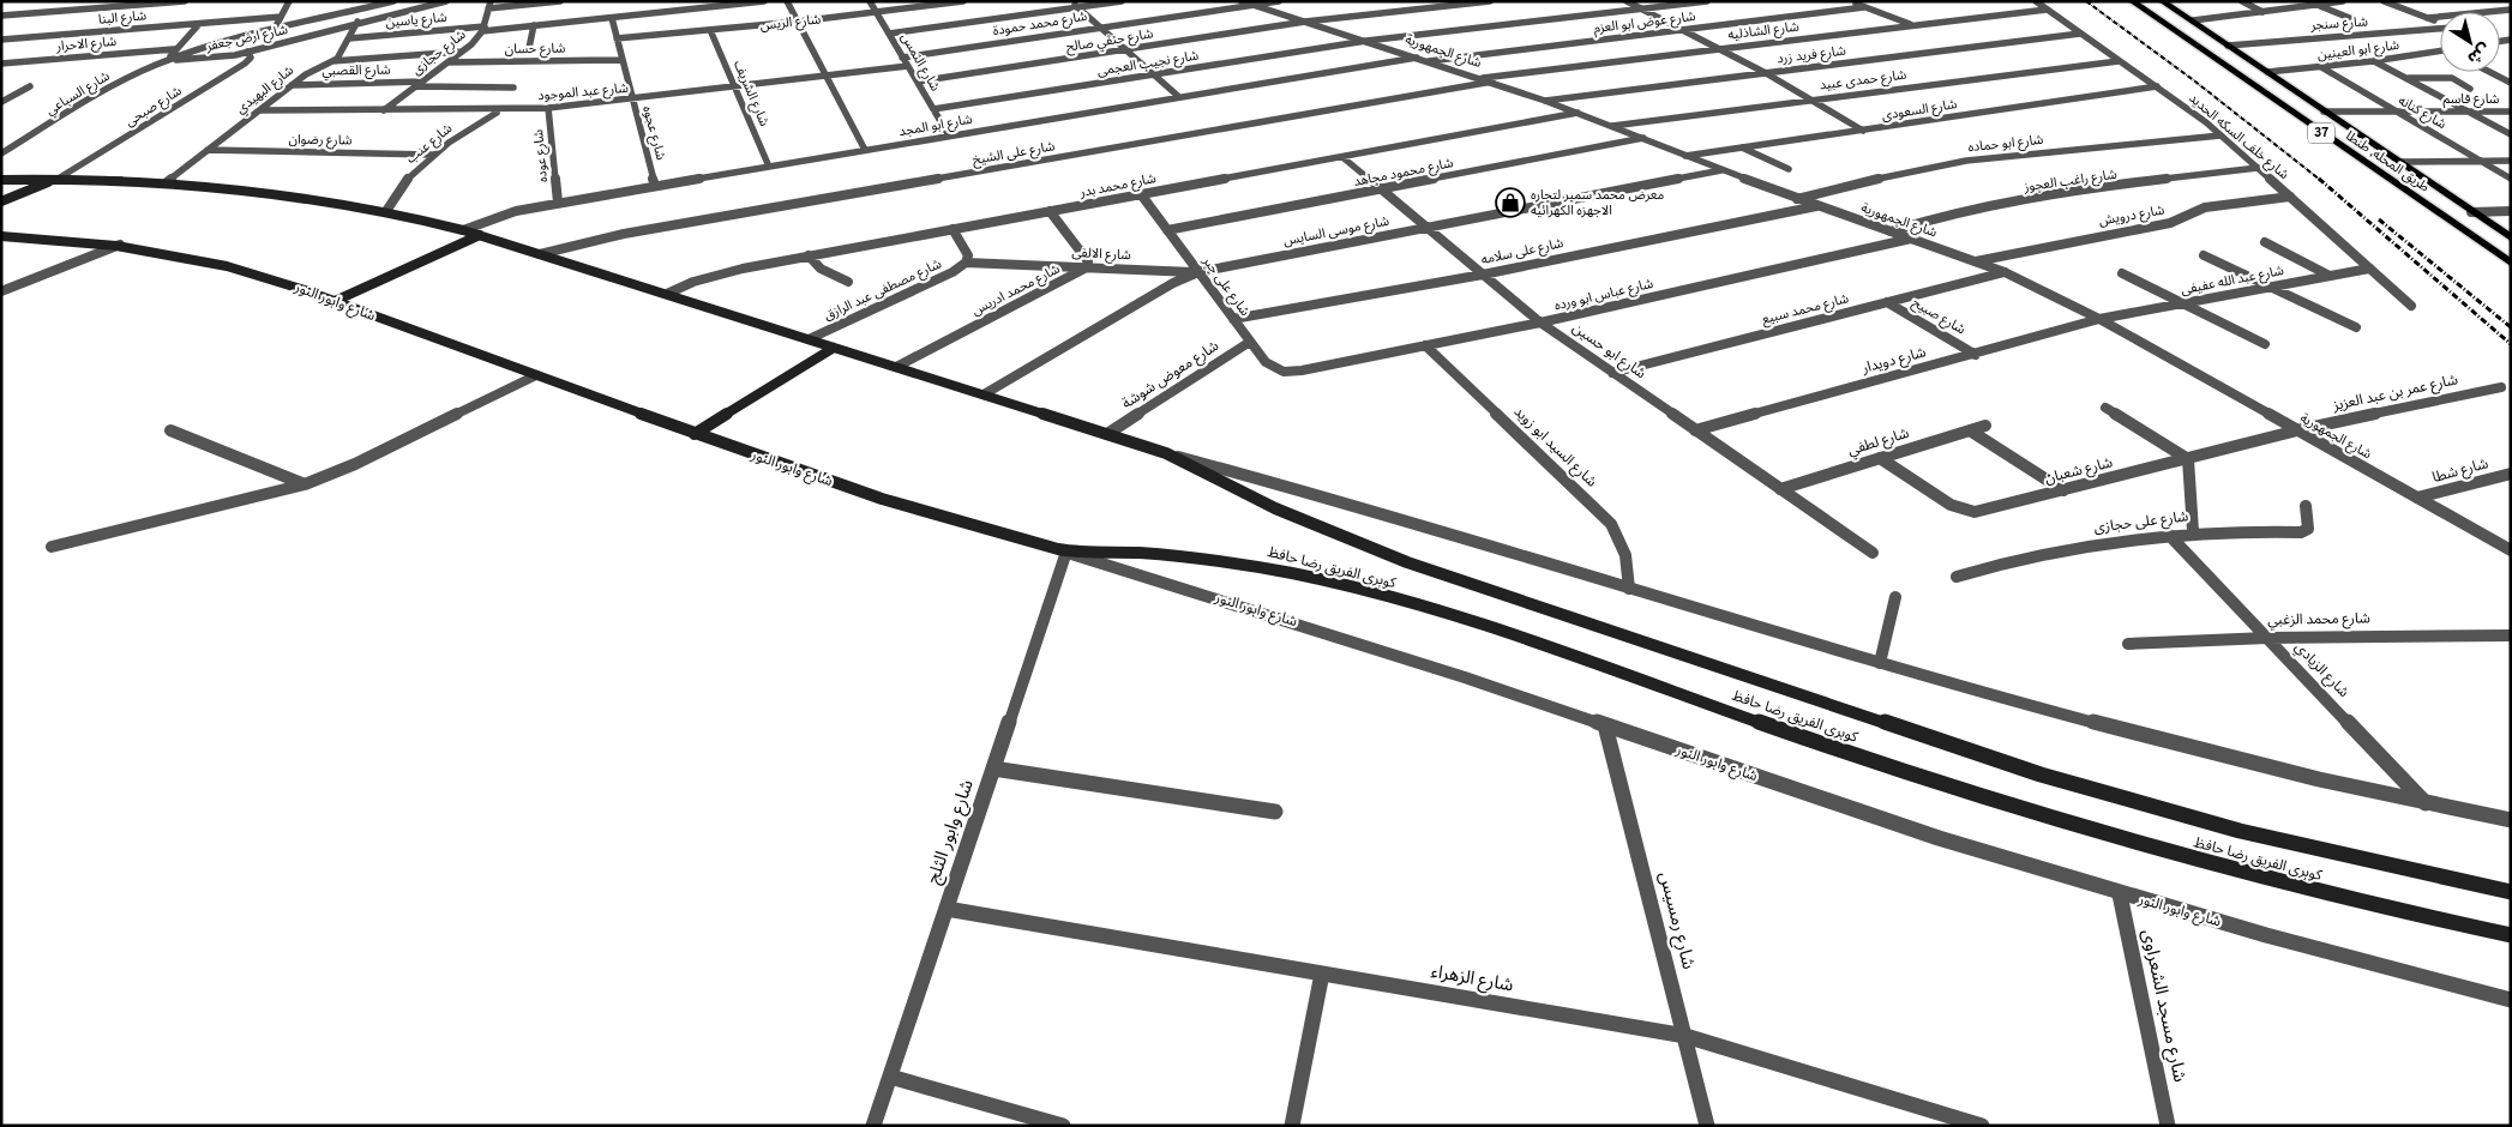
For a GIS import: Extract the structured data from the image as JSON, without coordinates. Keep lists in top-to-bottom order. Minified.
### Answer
{"streets":{"main road":["37","طريق المحله, طنطا","شارع وابور النور","كوبرى الفريق رضا حافظ"],"street":["شارع البنا","شارع ياسين","شارع الريس","شارع عوض ابو العزم","شارع محمد حمودة","شارع سنجر","شارع الشاذليه","شارع ارض جعفر","شارع حنفي صالح","شارع الاحرار","شارع حسان","شارع ابو العينين","شارع الجمهورية","شارع حجازى","شارع فريد زرد","شارع النمس","شارع نجيب العجمى","شارع القصبي","شارع حمدى عبيد","شارع البهيدي","شارع عبد الموجود","شارع السباعي","شارع الشريف","شارع قاسم","شارع صبحى","شارع السعودى","شارع كنانه","شارع ابو المجد","شارع عجوه","شارع خلف السكه الحديد","شارع رضوان","شارع عنب","شارع ابو حماده","شارع على الشيخ","شارع عوده","شارع محمود مجاهد","شارع راغب العجوز","شارع محمد بدر","شارع درويش","شارع موسى السايس","شارع على سلامه","شارع الالفى","شارع عبد الله عفيفى","شارع على جبر","شارع مصطفى عبد الرازق","شارع محمد ادريس","شارع عباس ابو ورده","شارع محمد سبيع","شارع صبيح","شارع ابو حسين","شارع دويدار","شارع معوض شوشة","شارع عمر بن عبد العزيز","شارع لطفي","شارع السيد ابو زويد","شارع شعبان","شارع شطا","شارع على حجازى","شارع محمد الزغبي","شارع الزيادي","شارع وابور الثلج","شارع رمسيس","شارع الزهراء","شارع مسجد الشعراوى"]},"crossings":[["شارع ياسين","شارع حجازى"],["شارع ياسين","شارع عجوه"],["شارع الريس","شارع النمس"],["شارع الريس","شارع الشريف"],["شارع الريس","شارع عجوه"],["شارع عوض ابو العزم","شارع الجمهورية"],["شارع محمد حمودة","شارع الجمهورية"],["شارع محمد حمودة","شارع النمس"],["شارع سنجر","طريق المحله, طنطا"],["شارع الشاذليه","شارع الجمهورية"],["شارع الشاذليه","شارع خلف السكه الحديد"],["شارع الشاذليه","شارع على الشيخ"],["شارع ارض جعفر","شارع السباعي"],["شارع ارض جعفر","شارع صبحى"],["شارع حنفي صالح","شارع الجمهورية"],["شارع حنفي صالح","شارع النمس"],["شارع حسان","شارع حجازى"],["شارع حسان","شارع عجوه"],["شارع ابو العينين","شارع كنانه"],["شارع ابو العينين","طريق المحله, طنطا"],["شارع الجمهورية","شارع فريد زرد"],["شارع الجمهورية","شارع نجيب العجمى"],["شارع الجمهورية","شارع حمدى عبيد"],["شارع الجمهورية","شارع السعودى"],["شارع الجمهورية","شارع ابو المجد"],["شارع الجمهورية","شارع ابو حماده"],["شارع الجمهورية","شارع على الشيخ"],["شارع الجمهورية","شارع محمود مجاهد"],["شارع الجمهورية","شارع راغب العجوز"],["شارع الجمهورية","شارع محمد بدر"],["شارع الجمهورية","شارع درويش"],["شارع الجمهورية","شارع موسى السايس"],["شارع الجمهورية","شارع على سلامه"],["شارع الجمهورية","شارع عبد الله عفيفى"],["شارع الجمهورية","شارع عباس ابو ورده"],["شارع الجمهورية","شارع محمد سبيع"],["شارع الجمهورية","شارع دويدار"],["شارع الجمهورية","شارع عمر بن عبد العزيز"],["شارع الجمهورية","شارع شعبان"],["شارع الجمهورية","شارع شطا"],["شارع حجازى","شارع القصبي"],["شارع حجازى","شارع عبد الموجود"],["شارع فريد زرد","شارع خلف السكه الحديد"],["شارع النمس","شارع نجيب العجمى"],["شارع النمس","شارع عبد الموجود"],["شارع النمس","شارع ابو المجد"],["شارع القصبي","شارع البهيدي"],["شارع حمدى عبيد","شارع خلف السكه الحديد"],["شارع البهيدي","شارع عبد الموجود"],["شارع البهيدي","شارع رضوان"],["شارع عبد الموجود","شارع الشريف"],["شارع عبد الموجود","شارع عجوه"],["شارع عبد الموجود","شارع عنب"],["شارع عبد الموجود","شارع عوده"],["شارع الشريف","شارع ابو المجد"],["شارع قاسم","شارع كنانه"],["شارع قاسم","طريق المحله, طنطا"],["شارع السعودى","شارع خلف السكه الحديد"],["شارع ابو المجد","شارع عجوه"],["شارع ابو المجد","شارع عوده"],["شارع خلف السكه الحديد","شارع ابو حماده"],["شارع خلف السكه الحديد","شارع راغب العجوز"],["شارع خلف السكه الحديد","شارع درويش"],["شارع خلف السكه الحديد","شارع عبد الله عفيفى"],["شارع رضوان","شارع عنب"],["شارع محمود مجاهد","شارع على جبر"],["شارع محمود مجاهد","شارع ابو حسين"],["شارع محمد بدر","شارع على جبر"],["شارع محمد بدر","شارع ابو حسين"],["شارع موسى السايس","شارع الالفى"],["شارع موسى السايس","شارع على جبر"],["شارع موسى السايس","شارع ابو حسين"],["شارع على سلامه","شارع على جبر"],["شارع على سلامه","شارع ابو حسين"],["شارع الالفى","شارع على جبر"],["شارع الالفى","شارع مصطفى عبد الرازق"],["شارع الالفى","شارع محمد ادريس"],["شارع عبد الله عفيفى","شارع دويدار"],["شارع على جبر","شارع عباس ابو ورده"],["شارع على جبر","شارع معوض شوشة"],["شارع عباس ابو ورده","شارع ابو حسين"],["شارع عباس ابو ورده","شارع السيد ابو زويد"],["شارع وابور النور","كوبرى الفريق رضا حافظ"],["شارع وابور النور","شارع وابور الثلج"],["شارع وابور النور","شارع رمسيس"],["شارع وابور النور","شارع مسجد الشعراوى"],["شارع محمد سبيع","شارع صبيح"],["شارع محمد سبيع","شارع ابو حسين"],["شارع صبيح","شارع دويدار"],["شارع ابو حسين","شارع دويدار"],["شارع ابو حسين","شارع لطفي"],["شارع عمر بن عبد العزيز","شارع شعبان"],["شارع لطفي","شارع شعبان"],["شارع على حجازى","شارع الزيادي"],["كوبرى الفريق رضا حافظ","شارع وابور الثلج"],["شارع محمد الزغبي","شارع الزيادي"],["شارع وابور الثلج","شارع الزهراء"],["شارع رمسيس","شارع الزهراء"]],"places":{"shop":["معرض محمد سمير لتجاره الاجهزه الكهرائيه"]},"north":"bottom right"}
